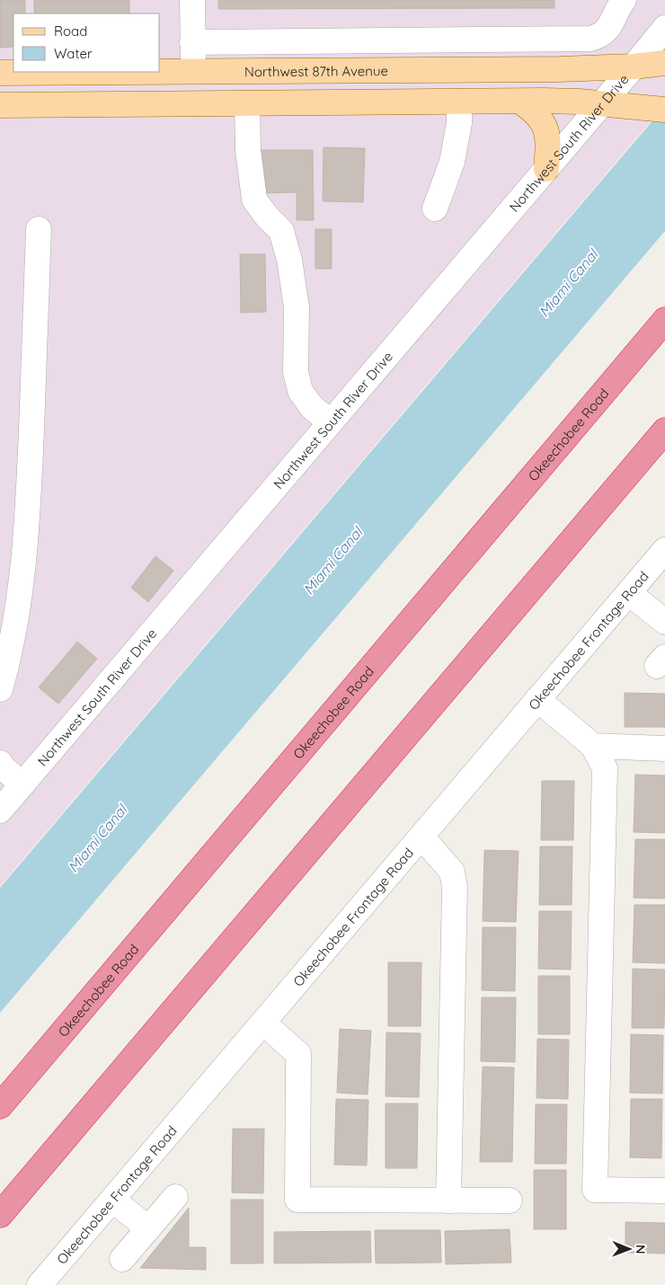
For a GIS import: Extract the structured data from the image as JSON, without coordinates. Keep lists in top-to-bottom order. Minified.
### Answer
{"streets":{"highway":["Okeechobee Road"],"main road":["Northwest 87th Avenue"],"street":["Northwest South River Drive","Okeechobee Frontage Road"]},"crossings":[["Northwest 87th Avenue","Northwest South River Drive"]],"water":["Miami Canal"],"legend":["Road","Water"],"north":"right"}
